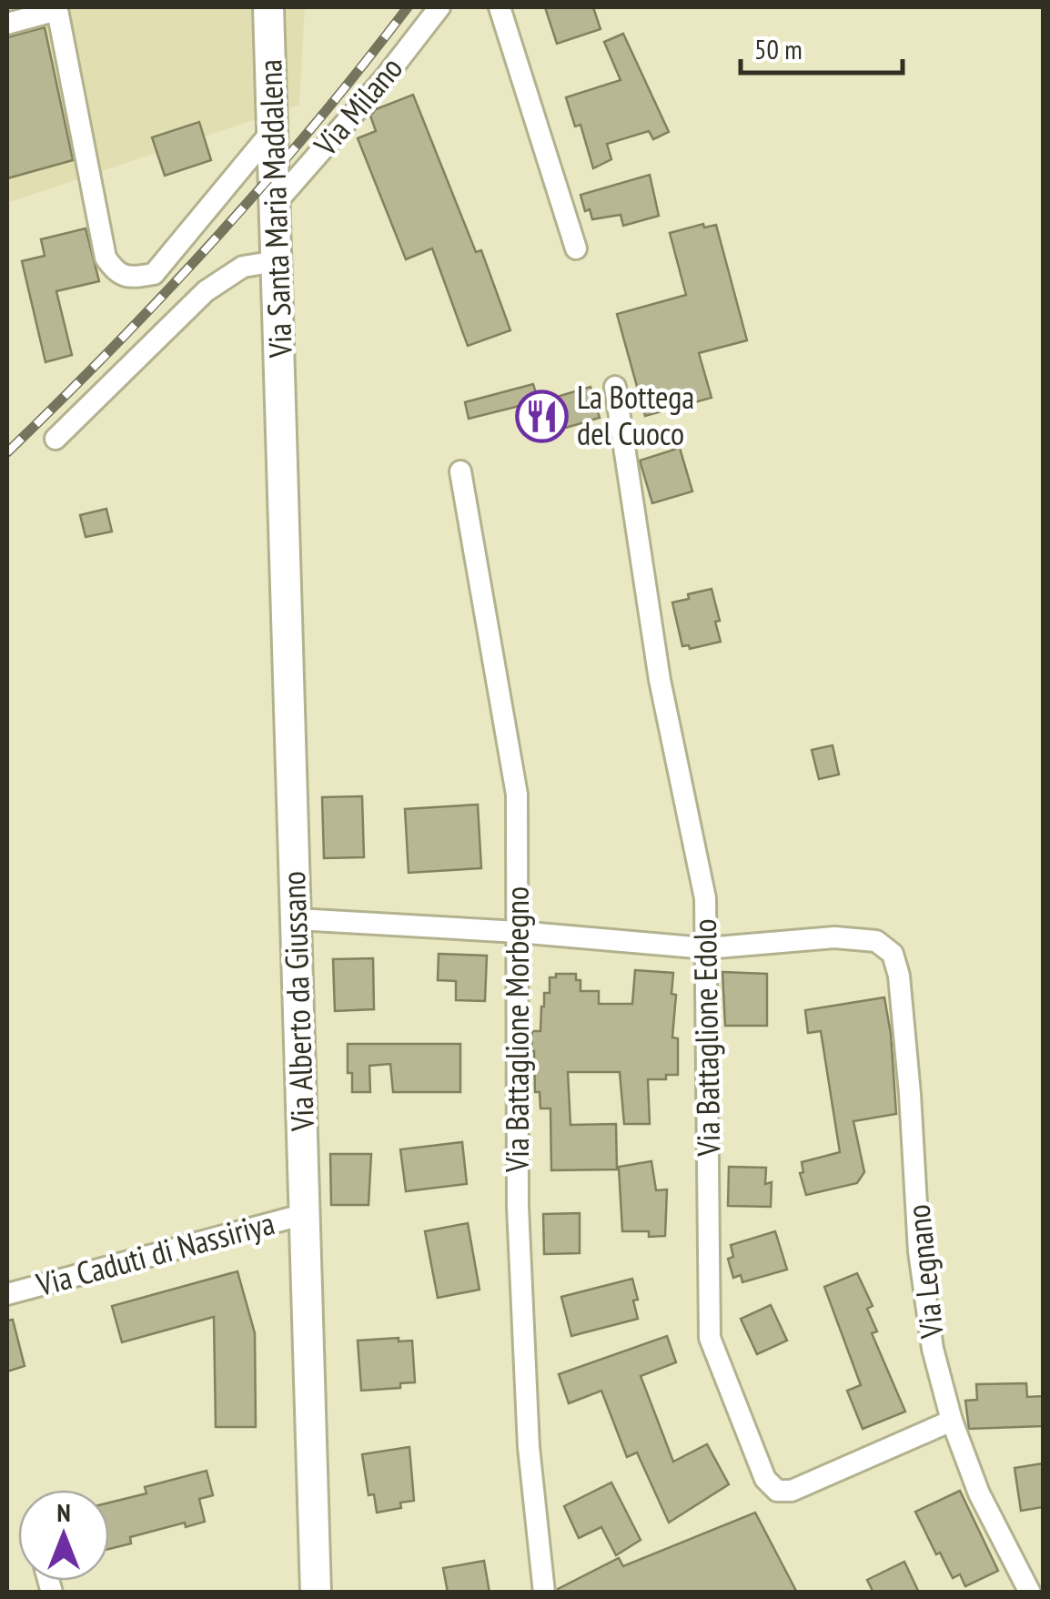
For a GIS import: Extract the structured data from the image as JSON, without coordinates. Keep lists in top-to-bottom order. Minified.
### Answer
{"streets":{"street":["Via Milano","Via Santa Maria Maddalena","Via Alberto da Giussano","Via Battaglione Morbegno","Via Battaglione Edolo","Via Caduti di Nassiriya","Via Legnano"]},"crossings":[["Via Milano","Via Santa Maria Maddalena"],["Via Santa Maria Maddalena","Via Alberto da Giussano"],["Via Alberto da Giussano","Via Caduti di Nassiriya"],["Via Battaglione Edolo","Via Legnano"]],"places":{"restaurant":["La Bottega del Cuoco"]},"scale_bar":"50 m","north":"top"}
